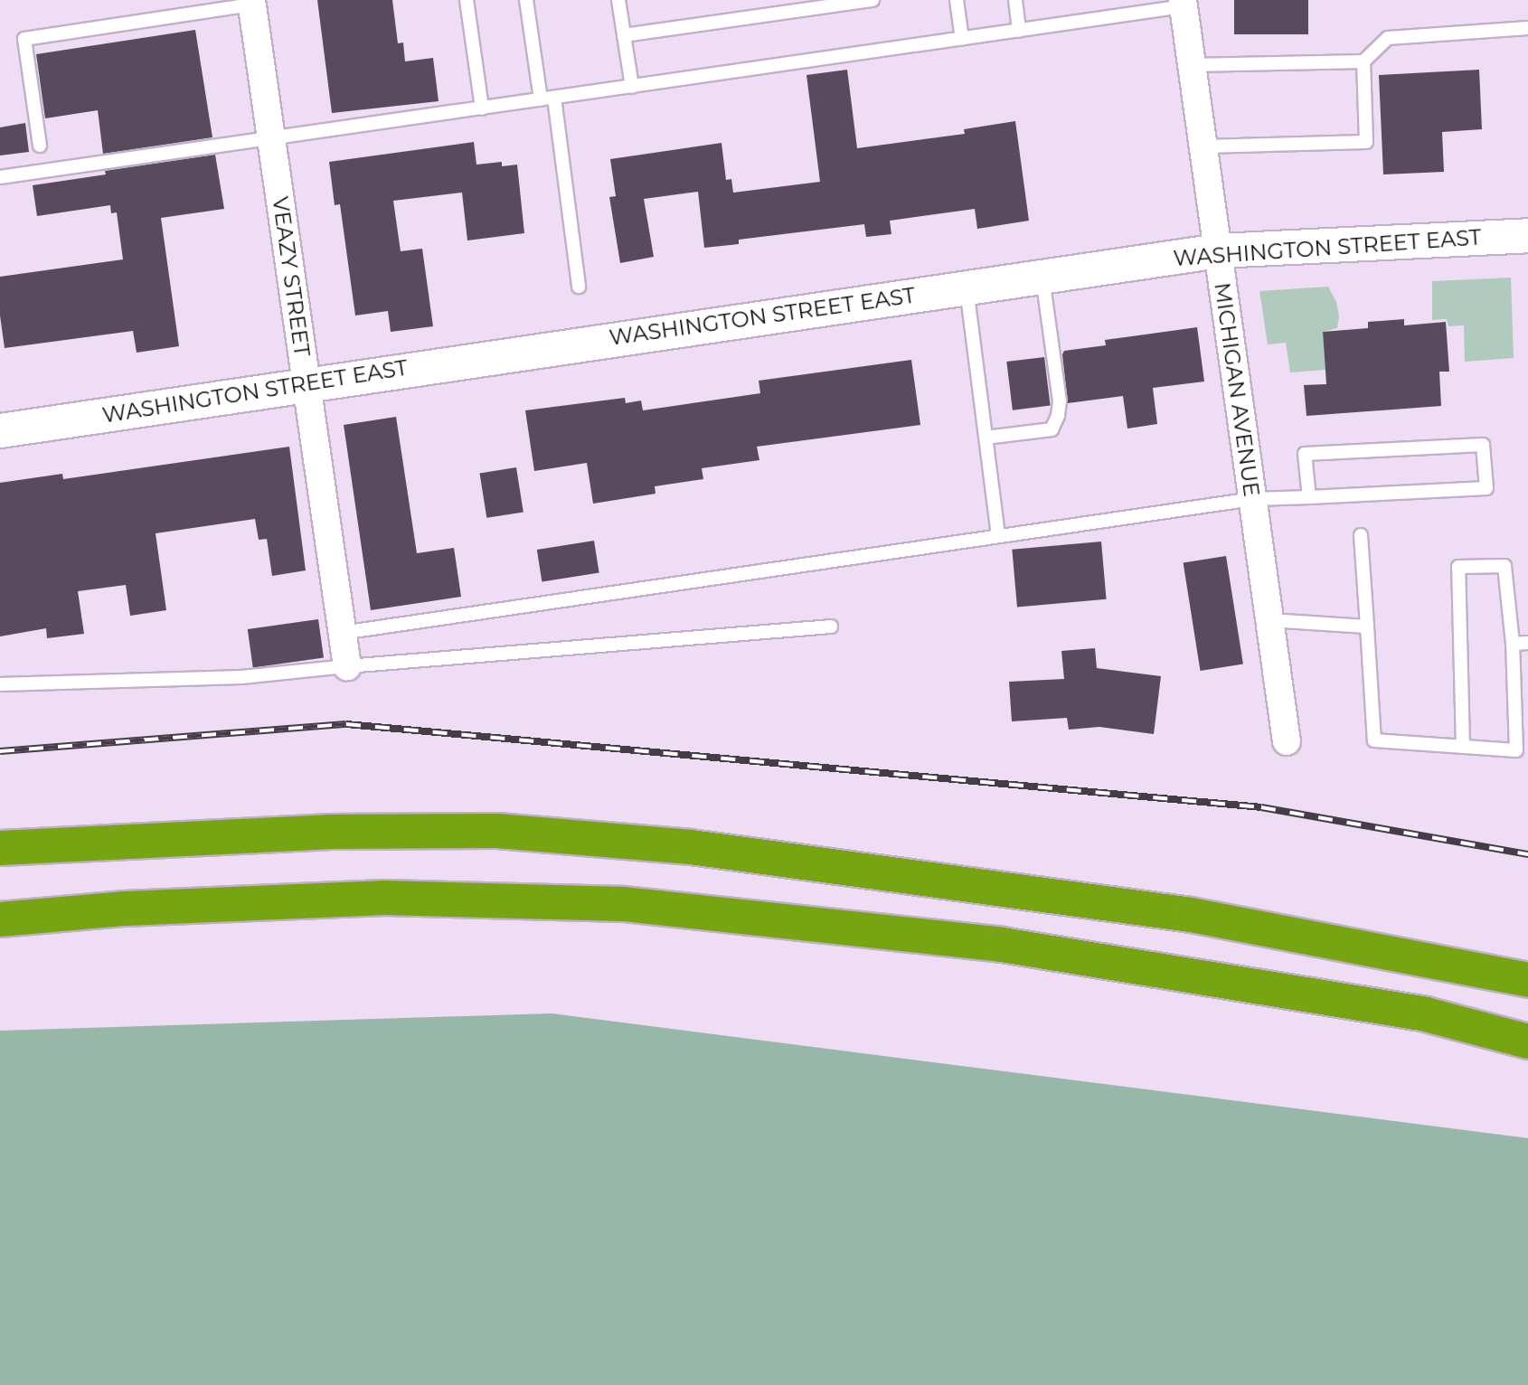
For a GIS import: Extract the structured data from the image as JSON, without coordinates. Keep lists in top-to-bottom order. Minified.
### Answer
{"streets":{"street":["WASHINGTON STREET EAST","VEAZY STREET","MICHIGAN AVENUE"]},"crossings":[["WASHINGTON STREET EAST","VEAZY STREET"],["WASHINGTON STREET EAST","MICHIGAN AVENUE"]]}
